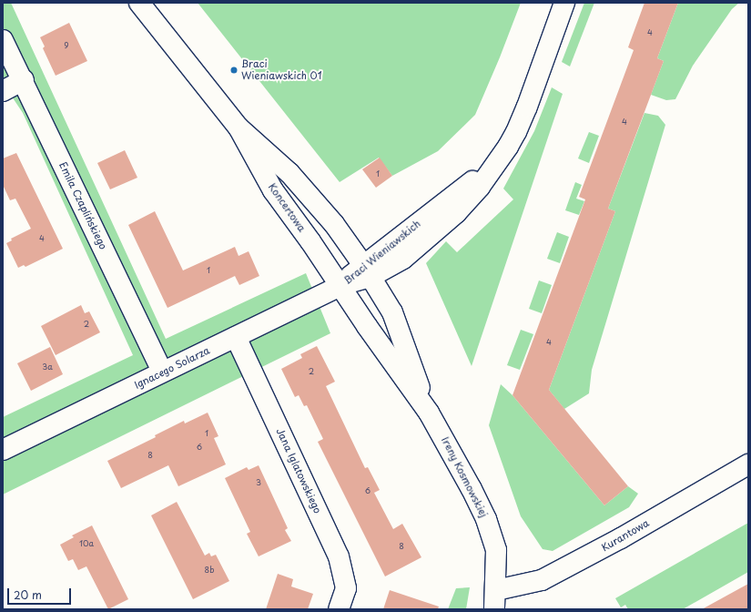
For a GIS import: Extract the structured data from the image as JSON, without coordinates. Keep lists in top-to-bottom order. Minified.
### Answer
{"streets":{"street":["Emila Czaplińskiego","Koncertowa","Braci Wieniawskich","Ignacego Solarza","Jana Iglatowskiego","Ireny Kosmowskiej","Kurantowa"]},"crossings":[["Emila Czaplińskiego","Ignacego Solarza"],["Koncertowa","Braci Wieniawskich"],["Koncertowa","Ignacego Solarza"],["Koncertowa","Ireny Kosmowskiej"],["Braci Wieniawskich","Ignacego Solarza"],["Braci Wieniawskich","Ireny Kosmowskiej"],["Ignacego Solarza","Jana Iglatowskiego"],["Ignacego Solarza","Ireny Kosmowskiej"],["Ireny Kosmowskiej","Kurantowa"]],"places":["Braci Wieniawskich 01"],"house_numbers":["4","9","4","1","4","1","2","4","3a","2","1","6","8","3","6","10a","8","8b"],"scale_bar":"20 m"}
